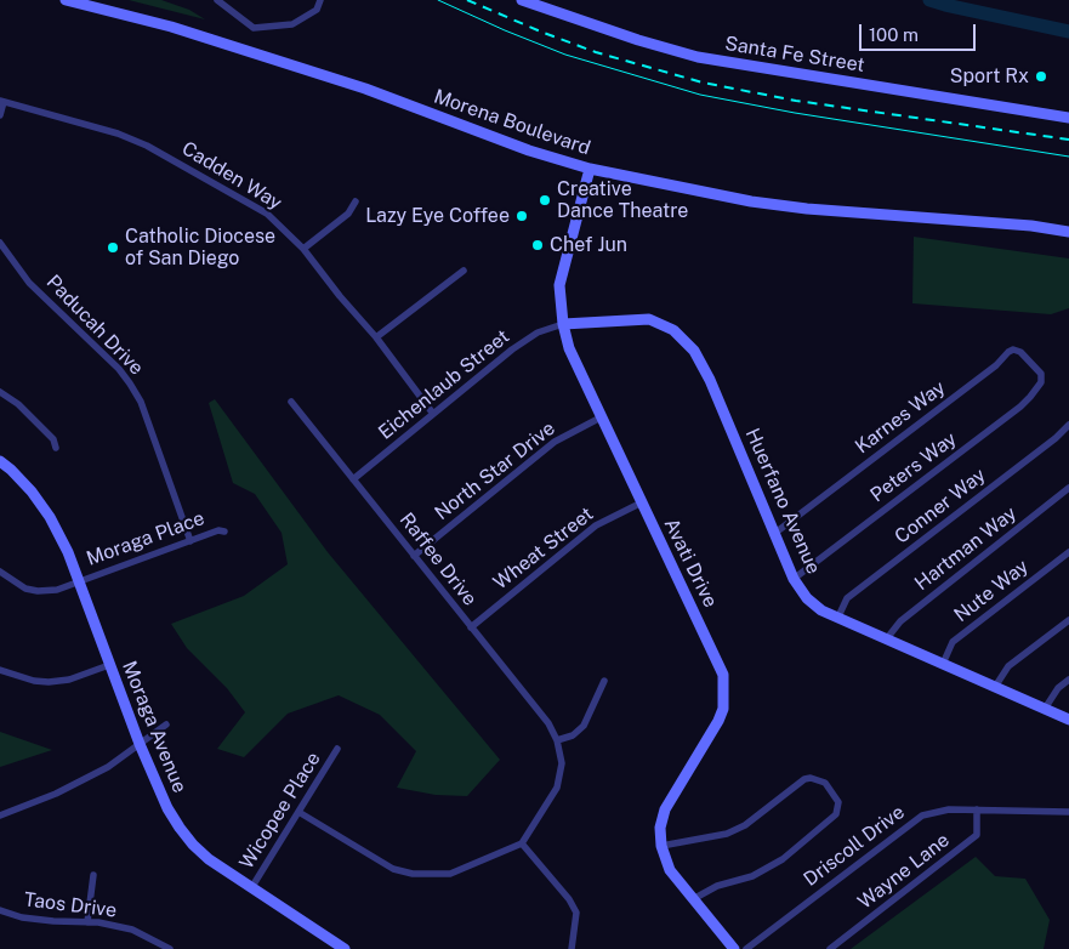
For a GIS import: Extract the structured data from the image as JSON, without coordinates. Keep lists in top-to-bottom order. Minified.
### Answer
{"streets":{"street":["Santa Fe Street","Morena Boulevard","Cadden Way","Paducah Drive","Eichenlaub Street","Karnes Way","Peters Way","North Star Drive","Huerfano Avenue","Conner Way","Moraga Place","Wheat Street","Hartman Way","Raffee Drive","Avati Drive","Nute Way","Moraga Avenue","Wicopee Place","Driscoll Drive","Wayne Lane","Taos Drive"]},"crossings":[["Morena Boulevard","Avati Drive"],["Cadden Way","Eichenlaub Street"],["Paducah Drive","Moraga Place"],["Eichenlaub Street","Huerfano Avenue"],["Eichenlaub Street","Raffee Drive"],["Eichenlaub Street","Avati Drive"],["Karnes Way","Peters Way"],["Karnes Way","Huerfano Avenue"],["Peters Way","Huerfano Avenue"],["North Star Drive","Raffee Drive"],["North Star Drive","Avati Drive"],["Huerfano Avenue","Conner Way"],["Huerfano Avenue","Hartman Way"],["Huerfano Avenue","Avati Drive"],["Huerfano Avenue","Nute Way"],["Moraga Place","Moraga Avenue"],["Wheat Street","Raffee Drive"],["Wheat Street","Avati Drive"],["Moraga Avenue","Wicopee Place"],["Driscoll Drive","Wayne Lane"]],"places":["Sport Rx","Creative Dance Theatre","Lazy Eye Coffee","Chef Jun","Catholic Diocese of San Diego"],"scale_bar":"100 m"}
